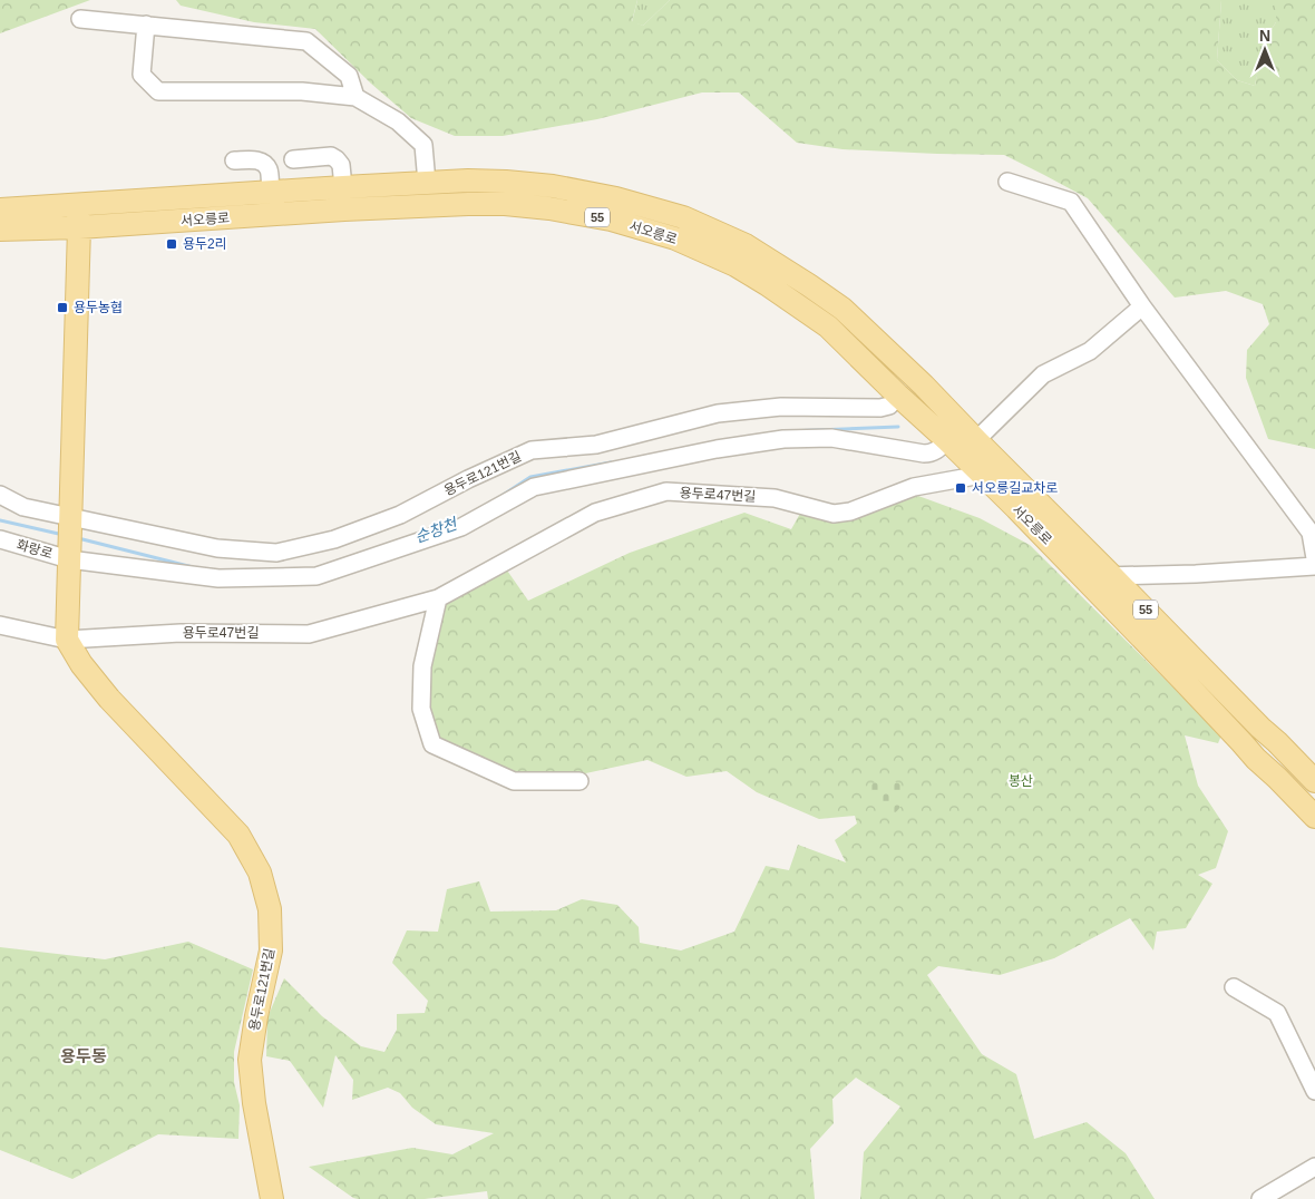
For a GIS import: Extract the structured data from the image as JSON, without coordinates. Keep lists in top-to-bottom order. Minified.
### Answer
{"streets":{"main road":["55","서오릉로","용두로121번길"],"street":["용두로47번길","화랑로"]},"crossings":[["서오릉로","용두로121번길"],["서오릉로","용두로47번길"],["서오릉로","화랑로"],["용두로121번길","용두로47번길"]],"districts":["용두동"],"water":["순창천"],"parks":["봉산"],"places":{"transit":["용두2리","용두농협","서오릉길교차로"]},"north":"top"}
